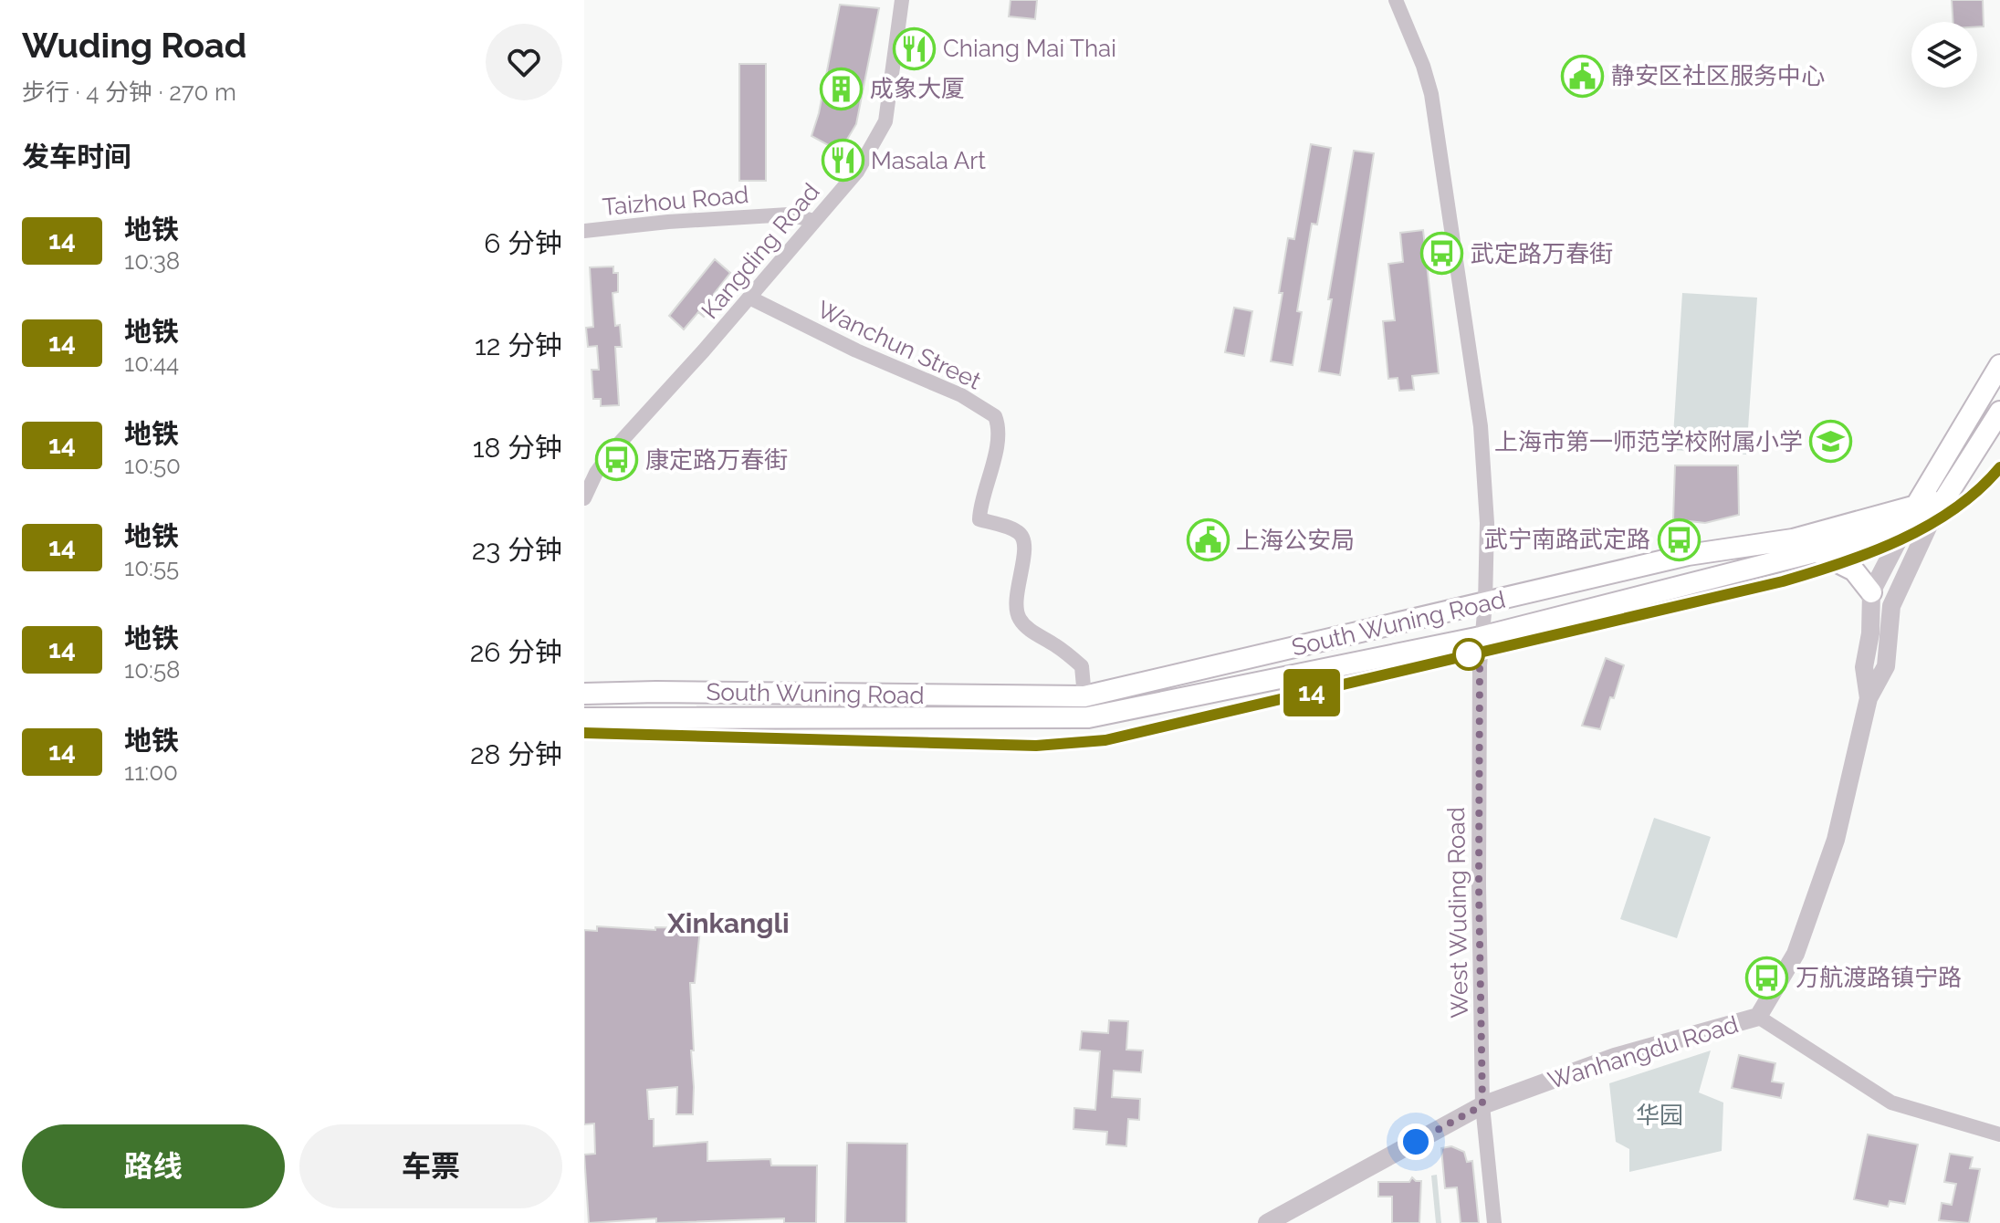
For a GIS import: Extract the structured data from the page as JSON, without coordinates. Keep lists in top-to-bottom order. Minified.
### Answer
{"streets":{"main road":["South Wuning Road","Wanhangdu Road"],"street":["Taizhou Road","Kangding Road","Wanchun Street","West Wuding Road"]},"crossings":[["Taizhou Road","Kangding Road"],["Kangding Road","Wanchun Street"],["Wanchun Street","South Wuning Road"],["South Wuning Road","West Wuding Road"],["South Wuning Road","Wanhangdu Road"],["West Wuding Road","Wanhangdu Road"]],"districts":["Xinkangli"],"parks":["华园"],"places":{"restaurant":["Chiang Mai Thai","Masala Art"],"public building":["静安区社区服务中心","上海公安局"],"building":["成象大厦"],"bus stop":["武定路万春街","康定路万春街","武宁南路武定路","万航渡路镇宁路"],"school or university":["上海市第一师范学校附属小学"]},"lines":["metro line 14"],"page":{"heading":[["Wuding Road","步行 · 4 分钟 · 270 m"],"发车时间"],"on_map":"14","list":[{"mark":"14","name":"地铁","note":"10:38","value":"6 分钟"},{"mark":"14","name":"地铁","note":"10:44","value":"12 分钟"},{"mark":"14","name":"地铁","note":"10:50","value":"18 分钟"},{"mark":"14","name":"地铁","note":"10:55","value":"23 分钟"},{"mark":"14","name":"地铁","note":"10:58","value":"26 分钟"},{"mark":"14","name":"地铁","note":"11:00","value":"28 分钟"}],"buttons":["路线","车票"]}}
